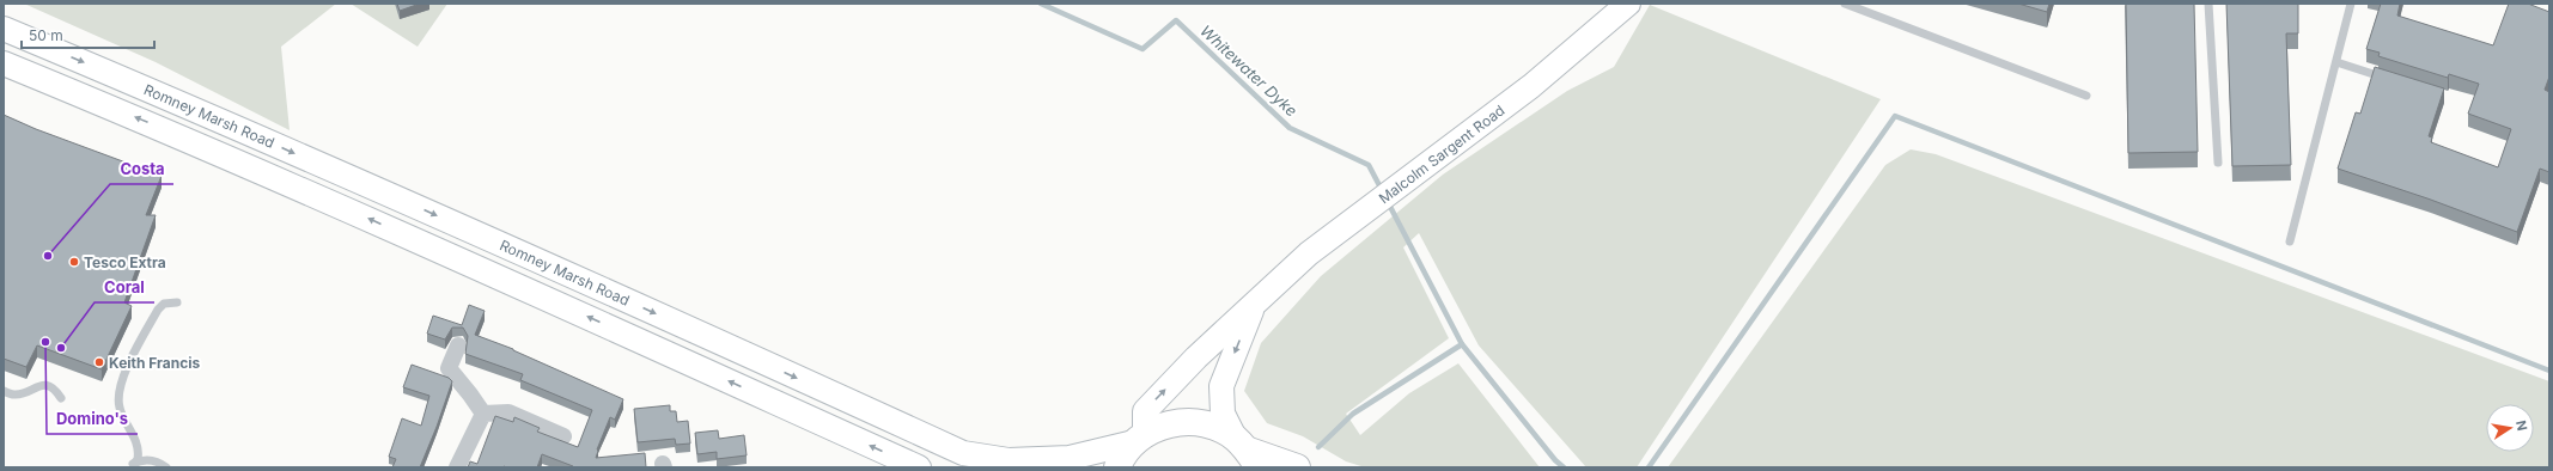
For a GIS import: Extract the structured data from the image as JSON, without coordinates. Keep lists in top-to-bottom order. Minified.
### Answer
{"streets":{"street":["Romney Marsh Road","Malcolm Sargent Road"]},"crossings":[["Romney Marsh Road","Malcolm Sargent Road"]],"water":["Whitewater Dyke"],"places":["Costa","Tesco Extra","Domino's","Coral","Keith Francis"],"scale_bar":"50 m","north":"right"}
